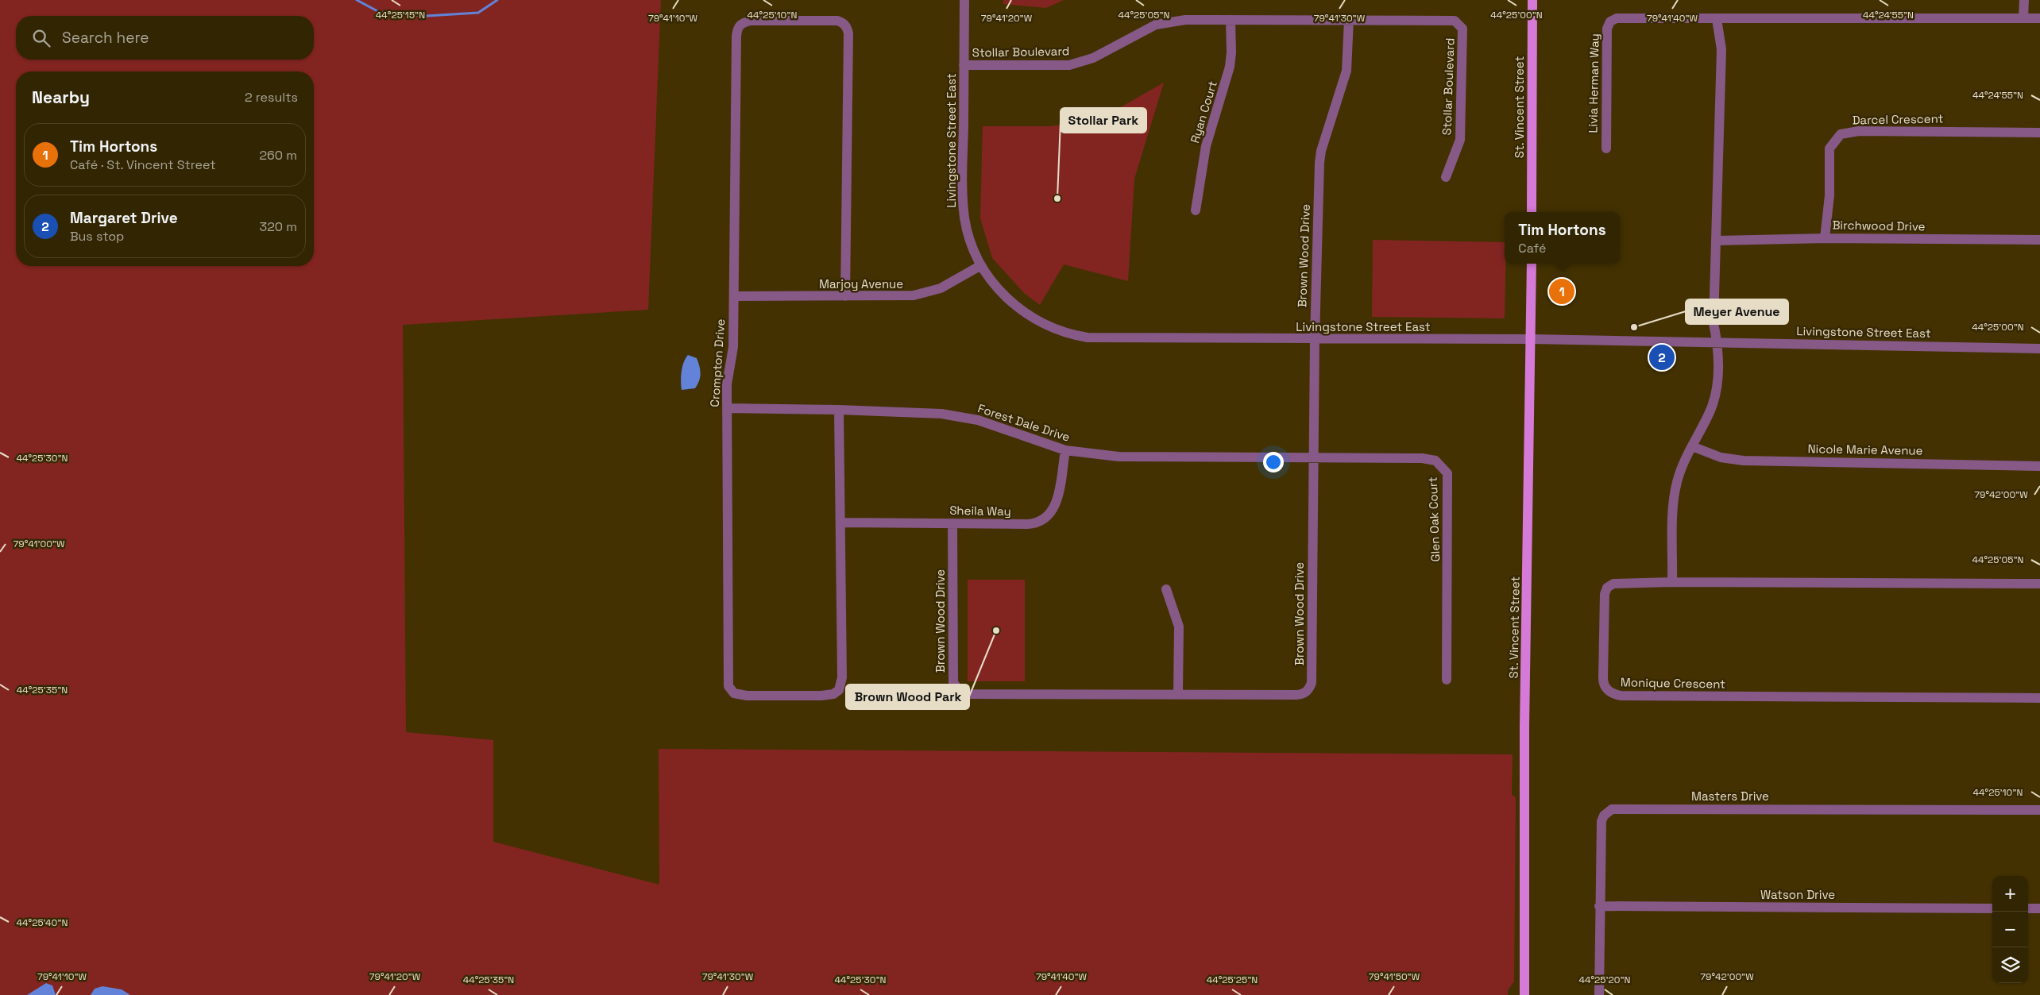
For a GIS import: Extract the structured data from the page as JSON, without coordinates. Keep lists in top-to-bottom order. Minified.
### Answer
{"streets":{"main road":["St. Vincent Street"],"street":["Stollar Boulevard","Livia Herman Way","Ryan Court","Darcel Crescent","Livingstone Street East","Birchwood Drive","Brown Wood Drive","Marjoy Avenue","Crompton Drive","Forest Dale Drive","Nicole Marie Avenue","Sheila Way","Glen Oak Court","Monique Crescent","Masters Drive","Watson Drive"]},"crossings":[["Stollar Boulevard","Ryan Court"],["Stollar Boulevard","Livingstone Street East"],["Stollar Boulevard","Brown Wood Drive"],["St. Vincent Street","Livingstone Street East"],["Darcel Crescent","Birchwood Drive"],["Livingstone Street East","Brown Wood Drive"],["Livingstone Street East","Marjoy Avenue"],["Brown Wood Drive","Forest Dale Drive"],["Brown Wood Drive","Sheila Way"],["Brown Wood Drive","Glen Oak Court"],["Marjoy Avenue","Crompton Drive"],["Crompton Drive","Forest Dale Drive"],["Crompton Drive","Sheila Way"],["Forest Dale Drive","Sheila Way"],["Forest Dale Drive","Glen Oak Court"],["Masters Drive","Watson Drive"]],"places":["Stollar Park","Meyer Avenue","Brown Wood Park"],"page":{"search":"Search here","heading":["Nearby","2 results"],"list":[{"mark":"1","name":"Tim Hortons","note":"Café · St. Vincent Street","value":"260 m"},{"mark":"2","name":"Margaret Drive","note":"Bus stop","value":"320 m"}],"popup":["Tim Hortons","Café"],"pins":["1","2"],"map_buttons":["+","−"]},"coordinates":["44°25'05\"N","44°25'15\"N","44°25'10\"N","44°25'00\"N","44°24'55\"N","79°41'10\"W","79°41'20\"W","79°41'30\"W","79°41'40\"W","44°25'30\"N","79°42'00\"W","79°41'00\"W","44°25'35\"N","44°25'40\"N","79°41'50\"W","44°25'25\"N","44°25'20\"N"]}
